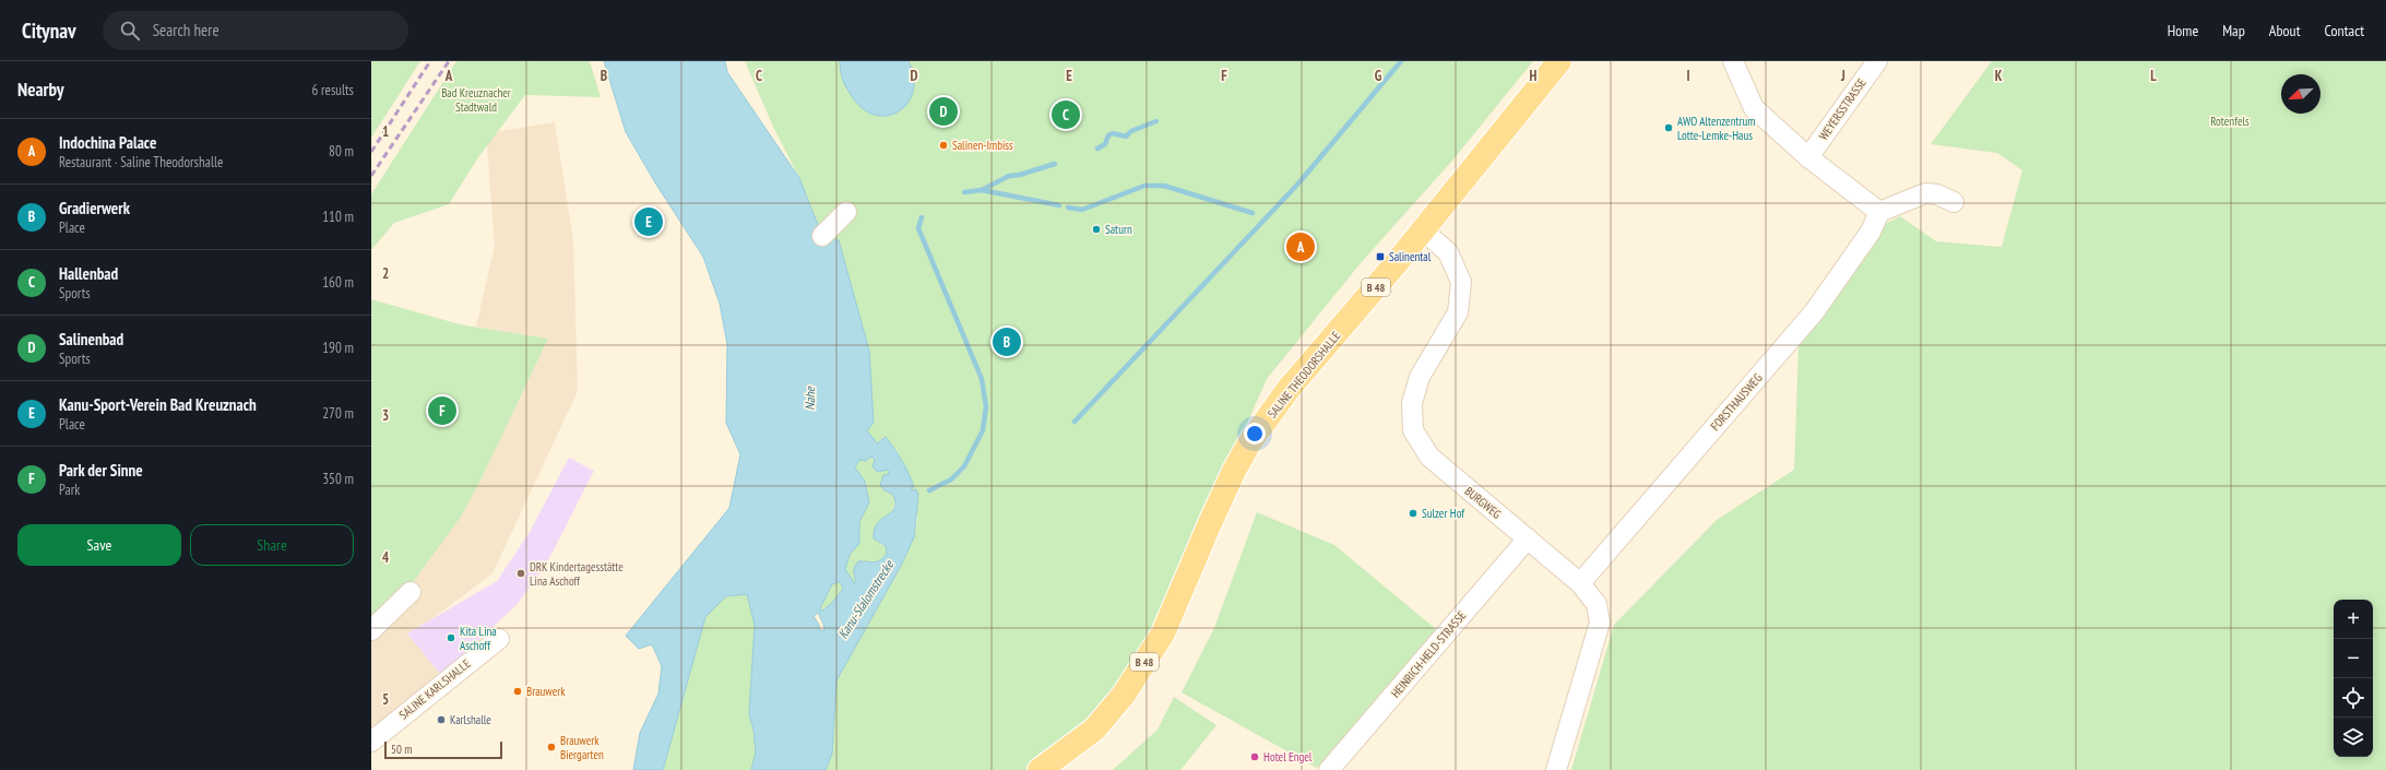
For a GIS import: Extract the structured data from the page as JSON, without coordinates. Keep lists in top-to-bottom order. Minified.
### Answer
{"streets":{"main road":["B 48","SALINE THEODORSHALLE"],"street":["WEYERSSTRASSE","FORSTHAUSWEG","BURGWEG","HEINRICH-HELD-STRASSE","SALINE KARLSHALLE"]},"crossings":[["SALINE THEODORSHALLE","BURGWEG"],["FORSTHAUSWEG","BURGWEG"],["BURGWEG","HEINRICH-HELD-STRASSE"]],"water":["Nahe","Kanu-Slalomstrecke"],"parks":["Bad Kreuznacher Stadtwald","Rotenfels"],"places":{"other":["AWO Altenzentrum Lotte-Lemke-Haus","Salinen-Imbiss","Saturn","Sulzer Hof","DRK Kindertagesstätte Lina Aschoff","Kita Lina Aschoff","Brauwerk","Karlshalle","Brauwerk Biergarten","Hotel Engel"],"transit":["Salinental"]},"scale_bar":"50 m","north":"bottom left","page":{"header":"Citynav","search":"Search here","nav":["Home","Map","About","Contact"],"heading":["Nearby","6 results"],"pins":["D","C","E","A","B","F"],"list":[{"mark":"A","name":"Indochina Palace","note":"Restaurant · Saline Theodorshalle","value":"80 m"},{"mark":"B","name":"Gradierwerk","note":"Place","value":"110 m"},{"mark":"C","name":"Hallenbad","note":"Sports","value":"160 m"},{"mark":"D","name":"Salinenbad","note":"Sports","value":"190 m"},{"mark":"E","name":"Kanu-Sport-Verein Bad Kreuznach","note":"Place","value":"270 m"},{"mark":"F","name":"Park der Sinne","note":"Park","value":"350 m"}],"buttons":["Save","Share"],"map_buttons":["+","−"],"scale":"50 m"},"grid":{"columns":["A","B","C","D","E","F","G","H","I","J","K","L"],"rows":["1","2","3","4","5"]}}
